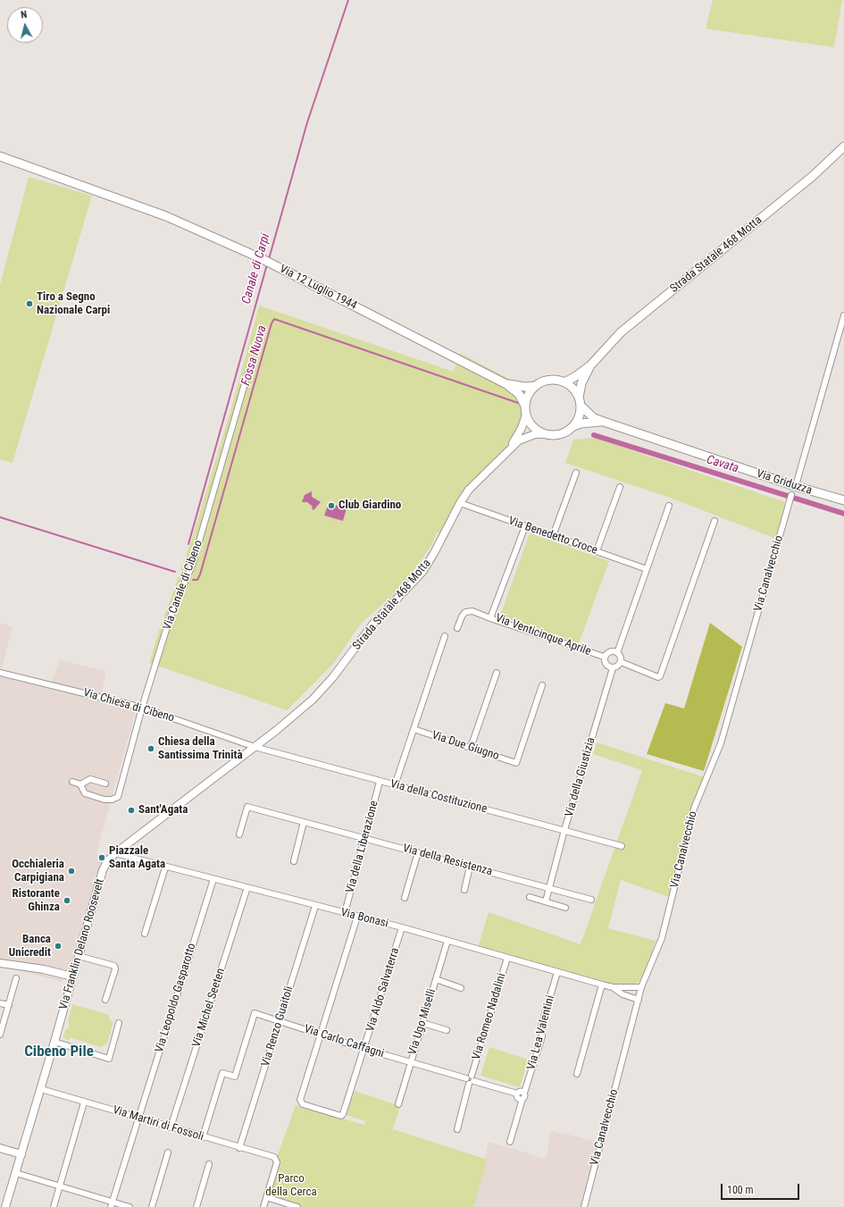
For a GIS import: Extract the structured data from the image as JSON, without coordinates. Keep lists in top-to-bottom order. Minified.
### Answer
{"streets":{"main road":["Strada Statale 468 Motta","Via 12 Luglio 1944","Via Griduzza","Via Franklin Delano Roosevelt"],"street":["Via Benedetto Croce","Via Canalvecchio","Via Canale di Cibeno","Via Venticinque Aprile","Via Chiesa di Cibeno","Via Due Giugno","Via della Giustizia","Via della Costituzione","Via della Liberazione","Via della Resistenza","Via Bonasi","Via Aldo Salvaterra","Via Leopoldo Gasparotto","Via Michel Seeten","Via Romeo Nadalini","Via Ugo Miselli","Via Renzo Guaitoli","Via Lea Valentini","Via Carlo Caffagni","Via Martiri di Fossoli"]},"crossings":[["Strada Statale 468 Motta","Via Benedetto Croce"],["Strada Statale 468 Motta","Via Chiesa di Cibeno"],["Strada Statale 468 Motta","Via della Costituzione"],["Strada Statale 468 Motta","Via Franklin Delano Roosevelt"],["Via Benedetto Croce","Via Venticinque Aprile"],["Via Canalvecchio","Via Bonasi"],["Via Canale di Cibeno","Via Chiesa di Cibeno"],["Via Venticinque Aprile","Via della Giustizia"],["Via Chiesa di Cibeno","Via della Costituzione"],["Via Chiesa di Cibeno","Via Franklin Delano Roosevelt"],["Via della Giustizia","Via della Costituzione"],["Via della Giustizia","Via della Resistenza"],["Via della Costituzione","Via della Liberazione"],["Via della Costituzione","Via Franklin Delano Roosevelt"],["Via della Liberazione","Via della Resistenza"],["Via della Liberazione","Via Bonasi"],["Via Bonasi","Via Franklin Delano Roosevelt"],["Via Bonasi","Via Aldo Salvaterra"],["Via Bonasi","Via Leopoldo Gasparotto"],["Via Bonasi","Via Michel Seeten"],["Via Bonasi","Via Romeo Nadalini"],["Via Bonasi","Via Ugo Miselli"],["Via Bonasi","Via Renzo Guaitoli"],["Via Bonasi","Via Lea Valentini"],["Via Franklin Delano Roosevelt","Via Martiri di Fossoli"],["Via Aldo Salvaterra","Via Carlo Caffagni"],["Via Leopoldo Gasparotto","Via Martiri di Fossoli"],["Via Michel Seeten","Via Martiri di Fossoli"],["Via Romeo Nadalini","Via Carlo Caffagni"],["Via Ugo Miselli","Via Carlo Caffagni"],["Via Renzo Guaitoli","Via Carlo Caffagni"],["Via Renzo Guaitoli","Via Martiri di Fossoli"],["Via Lea Valentini","Via Carlo Caffagni"],["Via Carlo Caffagni","Via Martiri di Fossoli"]],"districts":["Cibeno Pile"],"water":["Canale di Carpi","Fossa Nuova","Cavata"],"parks":["Parco della Cerca"],"places":["Tiro a Segno Nazionale Carpi","Club Giardino","Chiesa della Santissima Trinità","Sant'Agata","Piazzale Santa Agata","Occhialeria Carpigiana","Ristorante Ghinza","Banca Unicredit"],"scale_bar":"100 m","north":"top"}
